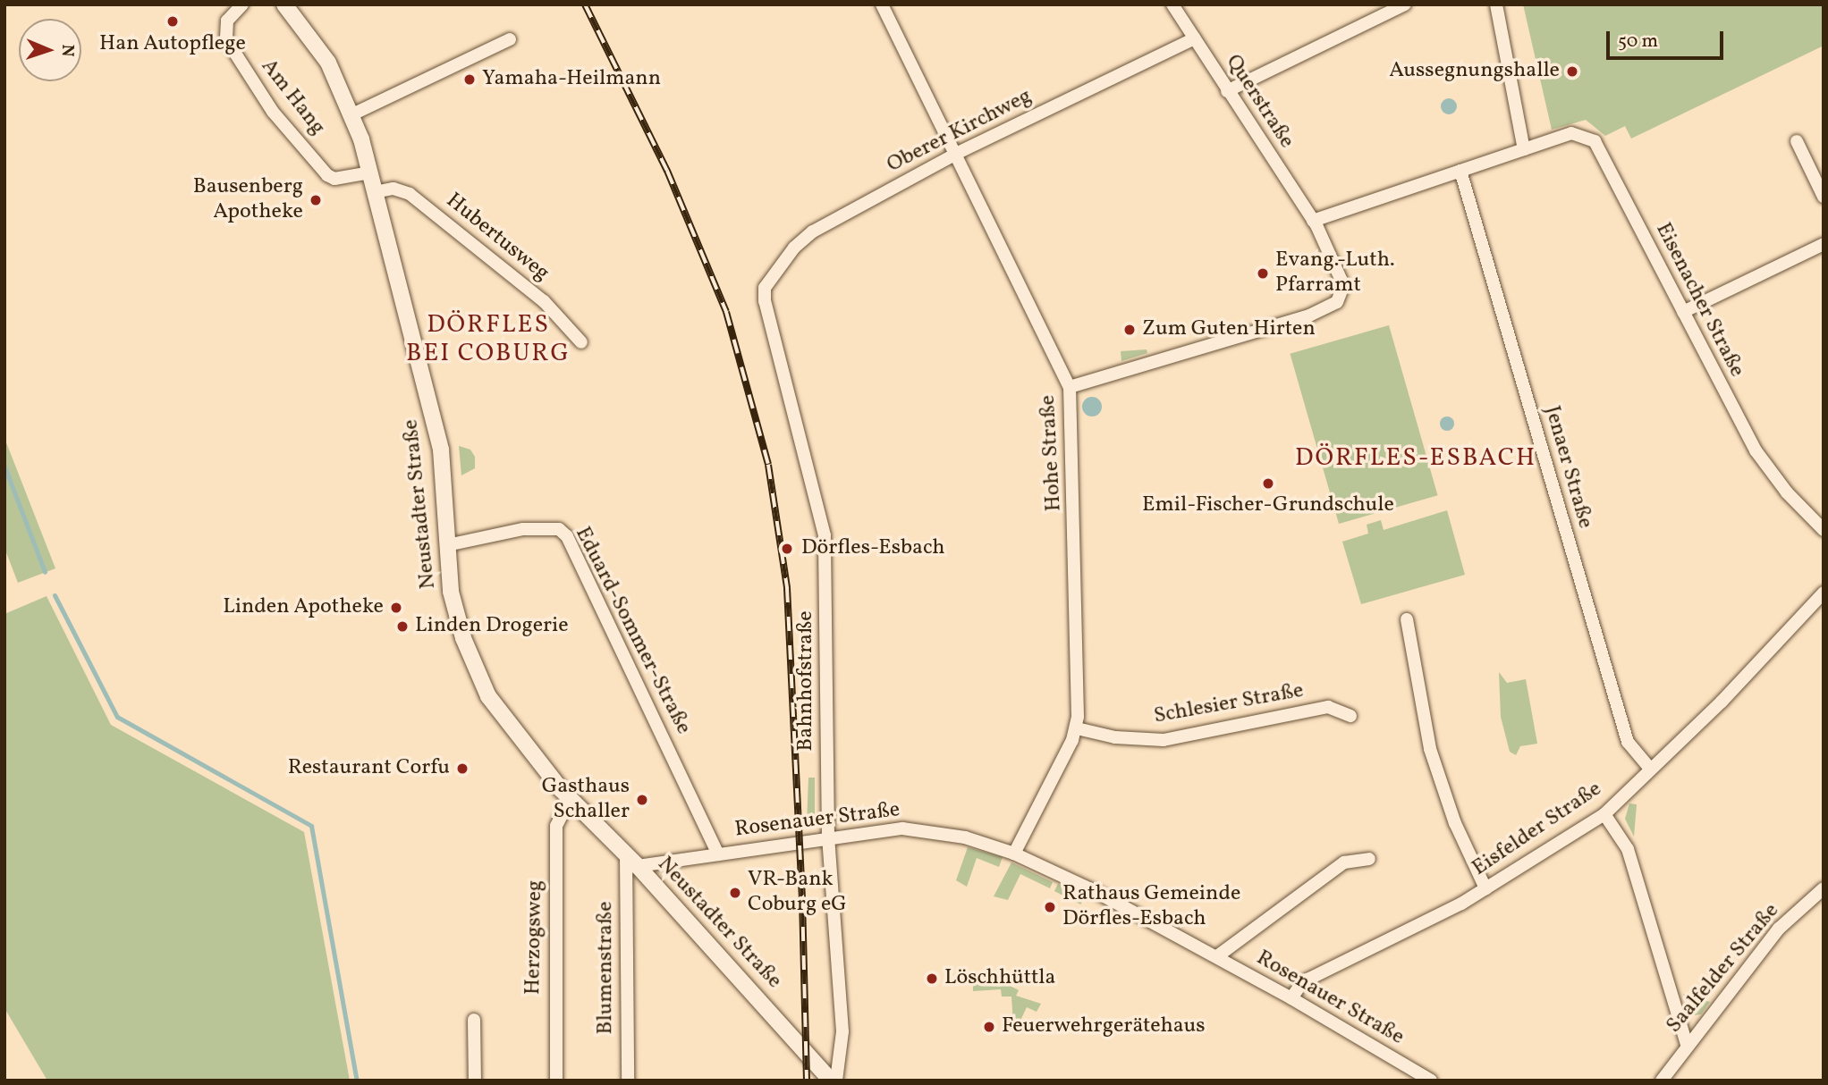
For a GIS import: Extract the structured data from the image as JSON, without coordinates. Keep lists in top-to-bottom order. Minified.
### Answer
{"streets":{"street":["Am Hang","Querstraße","Oberer Kirchweg","Hubertusweg","Eisenacher Straße","Hohe Straße","Jenaer Straße","Neustadter Straße","Eduard-Sommer-Straße","Bahnhofstraße","Schlesier Straße","Rosenauer Straße","Eisfelder Straße","Herzogsweg","Blumenstraße","Saalfelder Straße"]},"crossings":[["Am Hang","Neustadter Straße"],["Querstraße","Oberer Kirchweg"],["Querstraße","Eisenacher Straße"],["Querstraße","Hohe Straße"],["Oberer Kirchweg","Hohe Straße"],["Oberer Kirchweg","Bahnhofstraße"],["Hubertusweg","Neustadter Straße"],["Eisenacher Straße","Jenaer Straße"],["Hohe Straße","Schlesier Straße"],["Hohe Straße","Rosenauer Straße"],["Jenaer Straße","Eisfelder Straße"],["Neustadter Straße","Eduard-Sommer-Straße"],["Neustadter Straße","Rosenauer Straße"],["Neustadter Straße","Herzogsweg"],["Neustadter Straße","Blumenstraße"],["Eduard-Sommer-Straße","Rosenauer Straße"],["Bahnhofstraße","Rosenauer Straße"],["Rosenauer Straße","Eisfelder Straße"],["Rosenauer Straße","Blumenstraße"]],"districts":["DÖRFLES BEI COBURG","DÖRFLES-ESBACH"],"places":["Han Autopflege","Aussegnungshalle","Yamaha-Heilmann","Bausenberg Apotheke","Evang.-Luth. Pfarramt","Zum Guten Hirten","Emil-Fischer-Grundschule","Dörfles-Esbach","Linden Apotheke","Linden Drogerie","Restaurant Corfu","Gasthaus Schaller","VR-Bank Coburg eG","Rathaus Gemeinde Dörfles-Esbach","Löschhüttla","Feuerwehrgerätehaus"],"scale_bar":"50 m","north":"right"}
